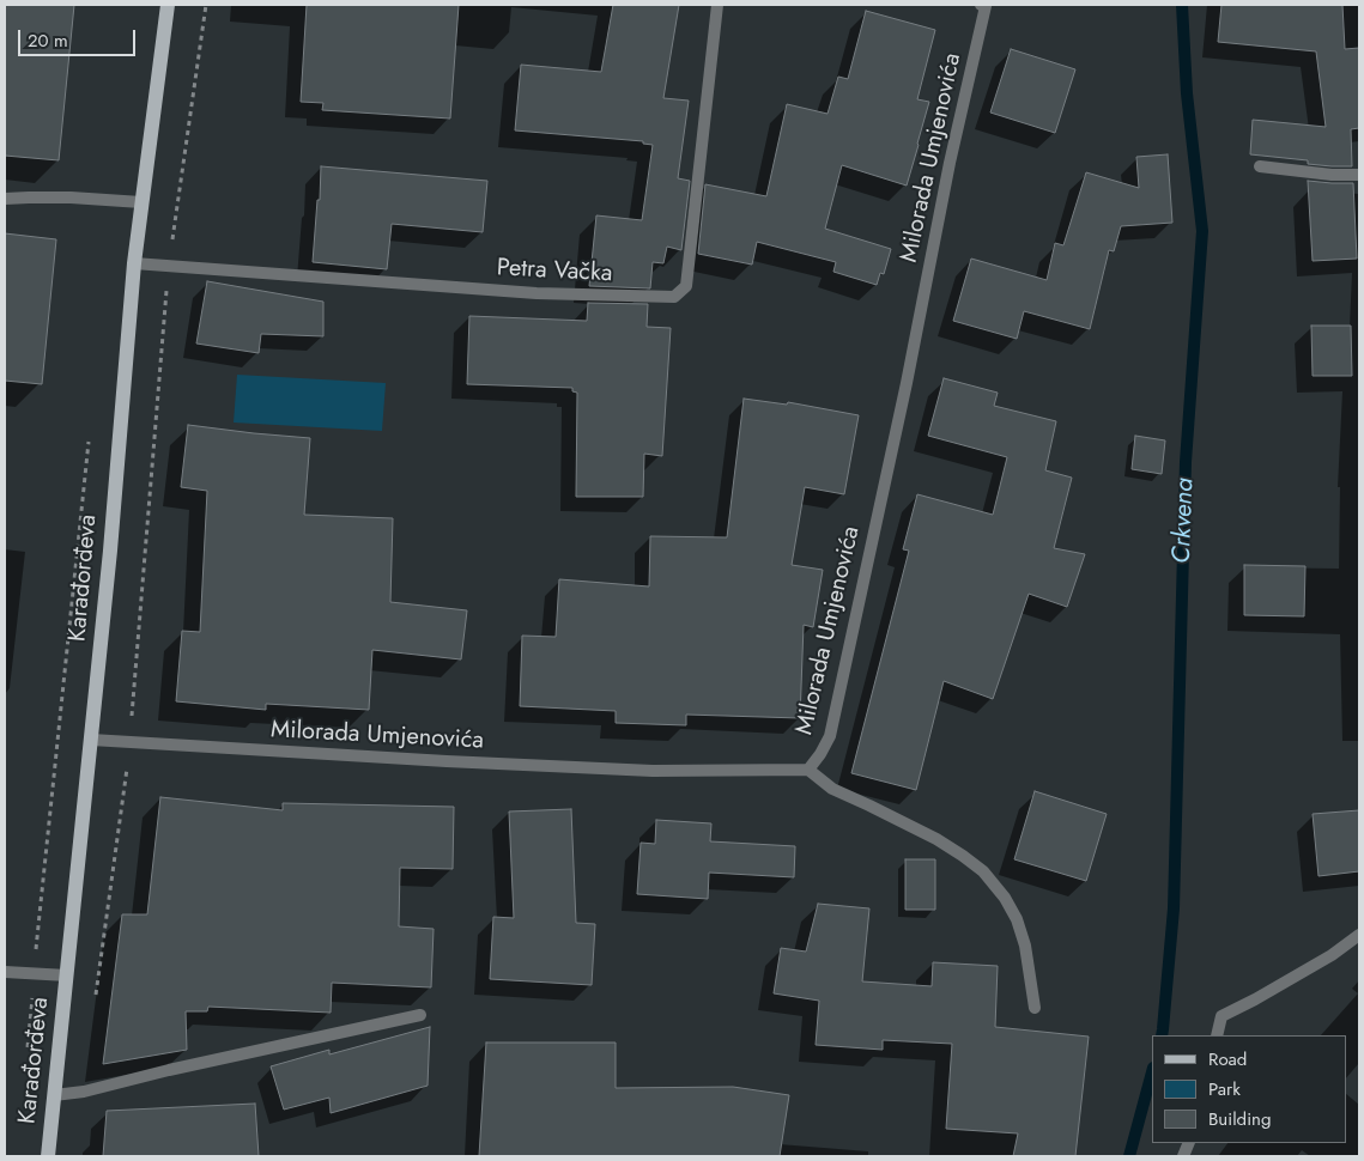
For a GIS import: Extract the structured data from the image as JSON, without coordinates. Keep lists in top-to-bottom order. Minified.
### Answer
{"streets":{"main road":["Karađorđeva"],"street":["Milorada Umjenovića","Petra Vačka"]},"crossings":[["Milorada Umjenovića","Karađorđeva"],["Petra Vačka","Karađorđeva"]],"water":["Crkvena"],"legend":["Road","Park","Building"],"scale_bar":"20 m"}
